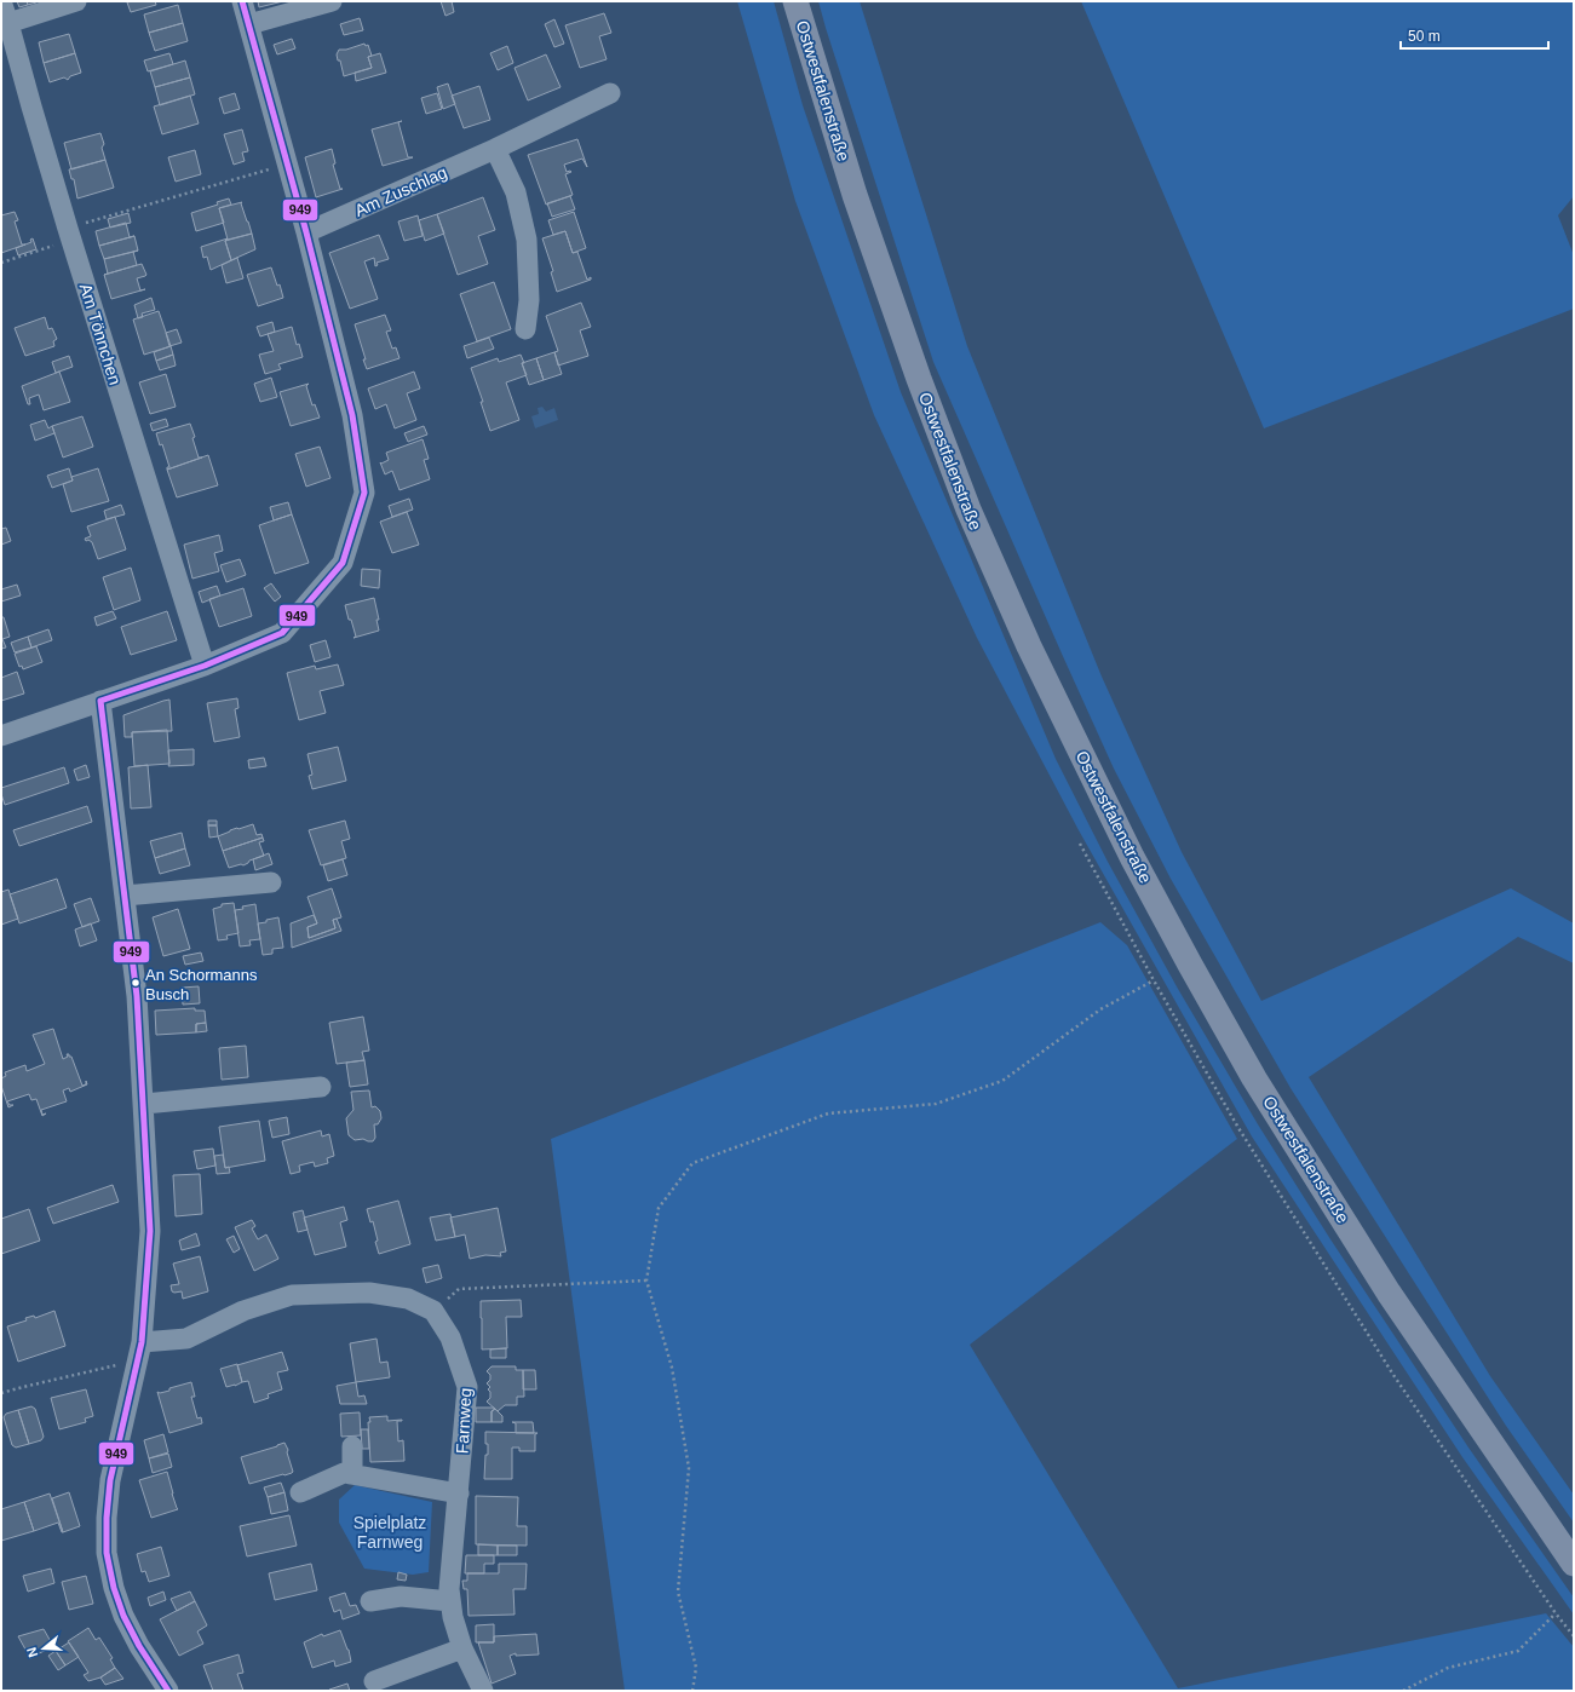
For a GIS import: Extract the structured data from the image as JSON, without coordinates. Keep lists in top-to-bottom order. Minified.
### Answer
{"streets":{"main road":["Ostwestfalenstraße"],"street":["Am Zuschlag","Am Tönnchen","Farnweg"]},"parks":["Spielplatz Farnweg"],"places":["An Schormanns Busch"],"lines":["transit line 949"],"scale_bar":"50 m","north":"left"}
